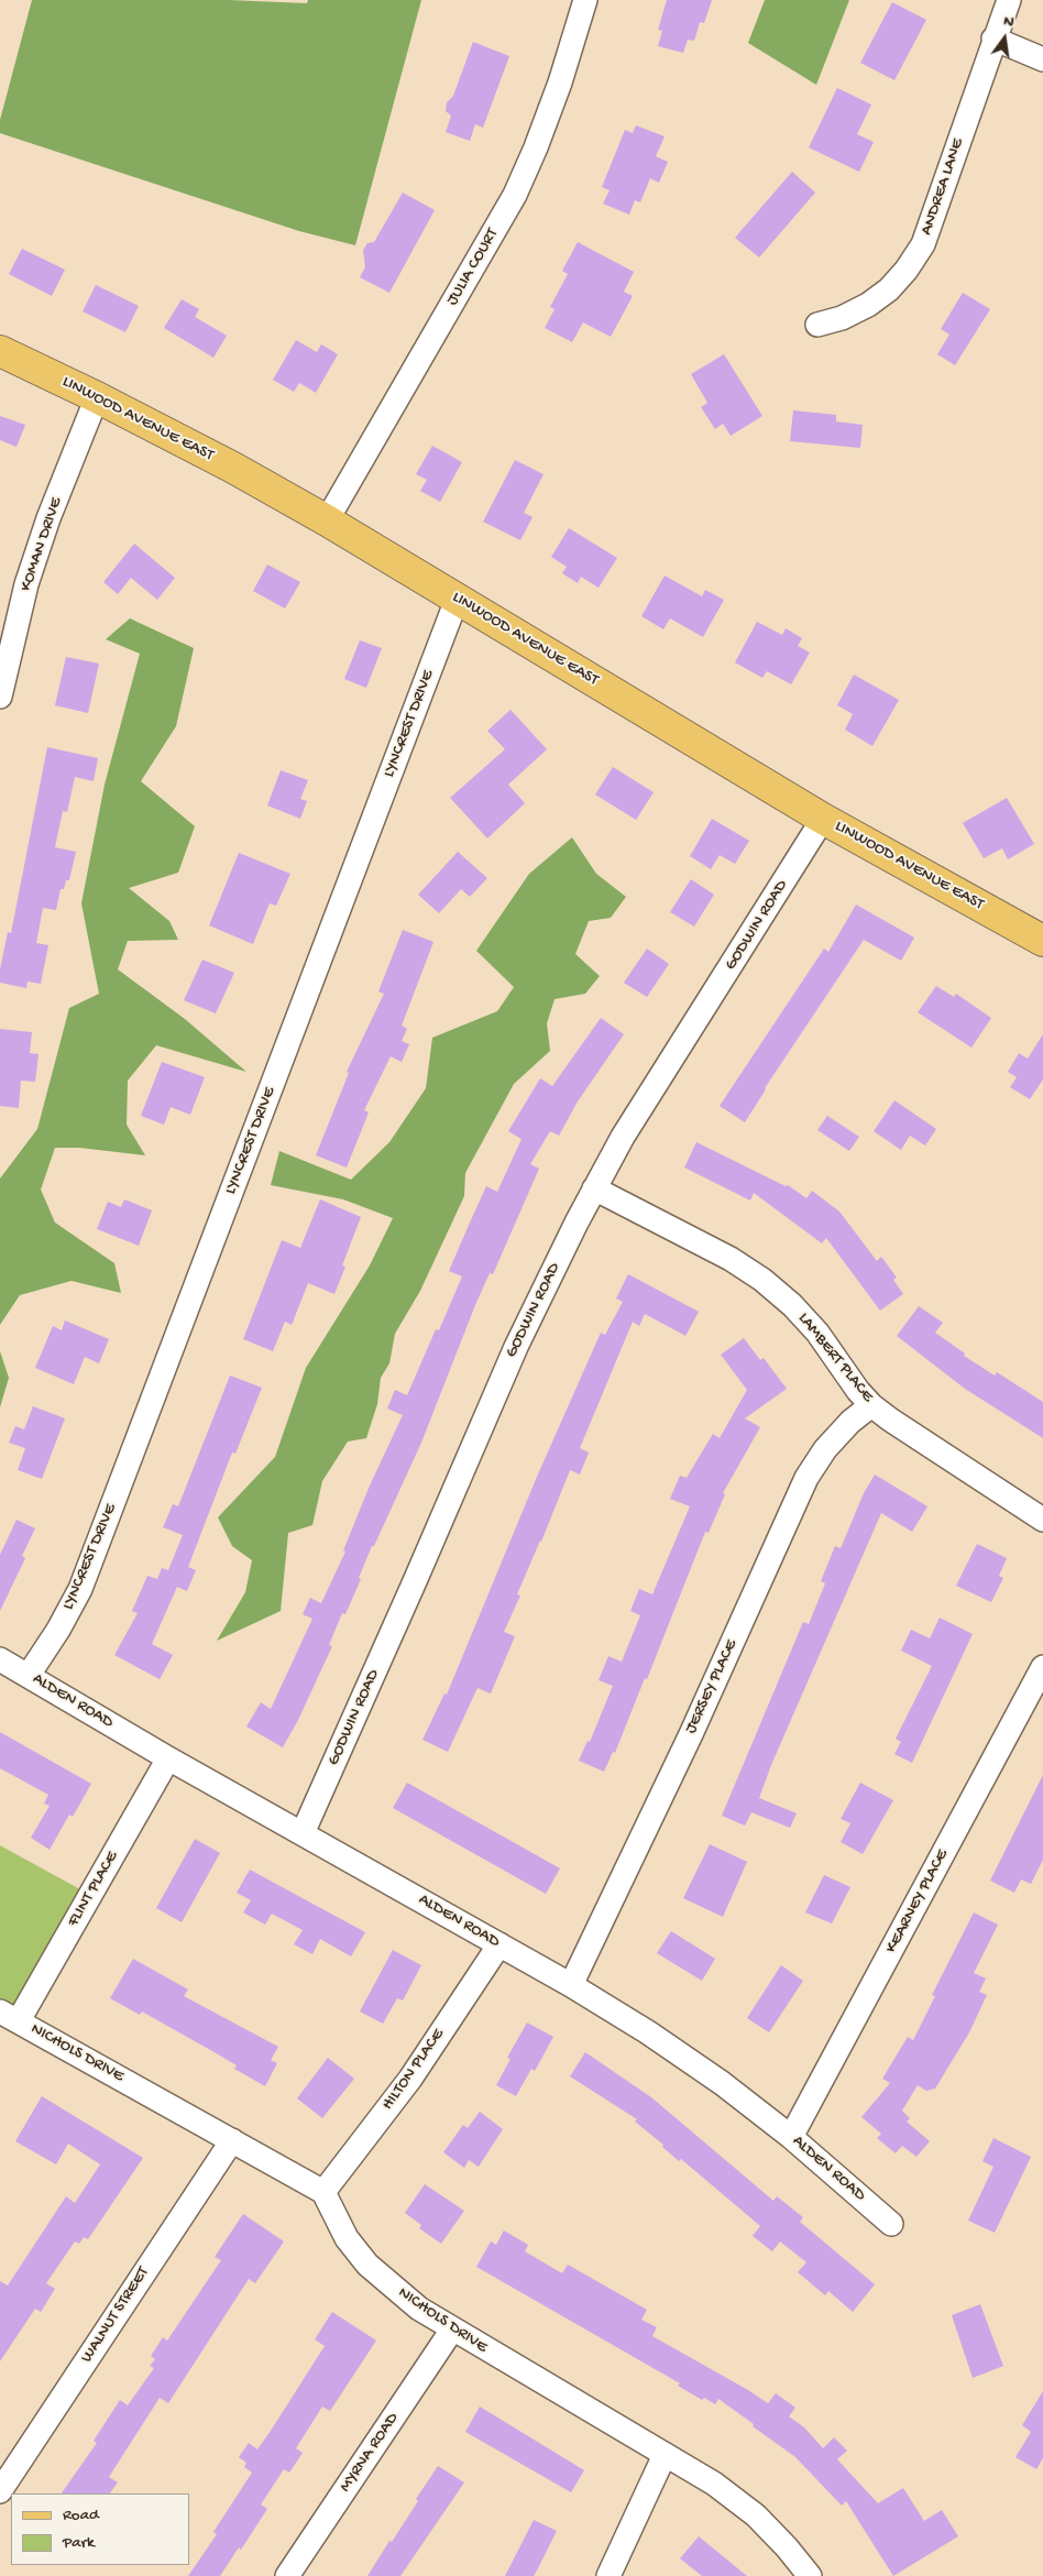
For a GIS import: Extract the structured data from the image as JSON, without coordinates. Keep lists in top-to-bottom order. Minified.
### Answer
{"streets":{"main road":["LINWOOD AVENUE EAST"],"street":["ANDREA LANE","JULIA COURT","KOMAN DRIVE","LYNCREST DRIVE","GODWIN ROAD","LAMBERT PLACE","JERSEY PLACE","ALDEN ROAD","FLINT PLACE","KEARNEY PLACE","NICHOLS DRIVE","HILTON PLACE","WALNUT STREET","MYRNA ROAD"]},"crossings":[["JULIA COURT","LINWOOD AVENUE EAST"],["LINWOOD AVENUE EAST","KOMAN DRIVE"],["LINWOOD AVENUE EAST","LYNCREST DRIVE"],["LINWOOD AVENUE EAST","GODWIN ROAD"],["LYNCREST DRIVE","ALDEN ROAD"],["GODWIN ROAD","LAMBERT PLACE"],["GODWIN ROAD","ALDEN ROAD"],["LAMBERT PLACE","JERSEY PLACE"],["JERSEY PLACE","ALDEN ROAD"],["ALDEN ROAD","FLINT PLACE"],["ALDEN ROAD","KEARNEY PLACE"],["ALDEN ROAD","HILTON PLACE"],["FLINT PLACE","NICHOLS DRIVE"],["NICHOLS DRIVE","HILTON PLACE"],["NICHOLS DRIVE","WALNUT STREET"],["NICHOLS DRIVE","MYRNA ROAD"]],"legend":["Road","Park"],"north":"top"}
